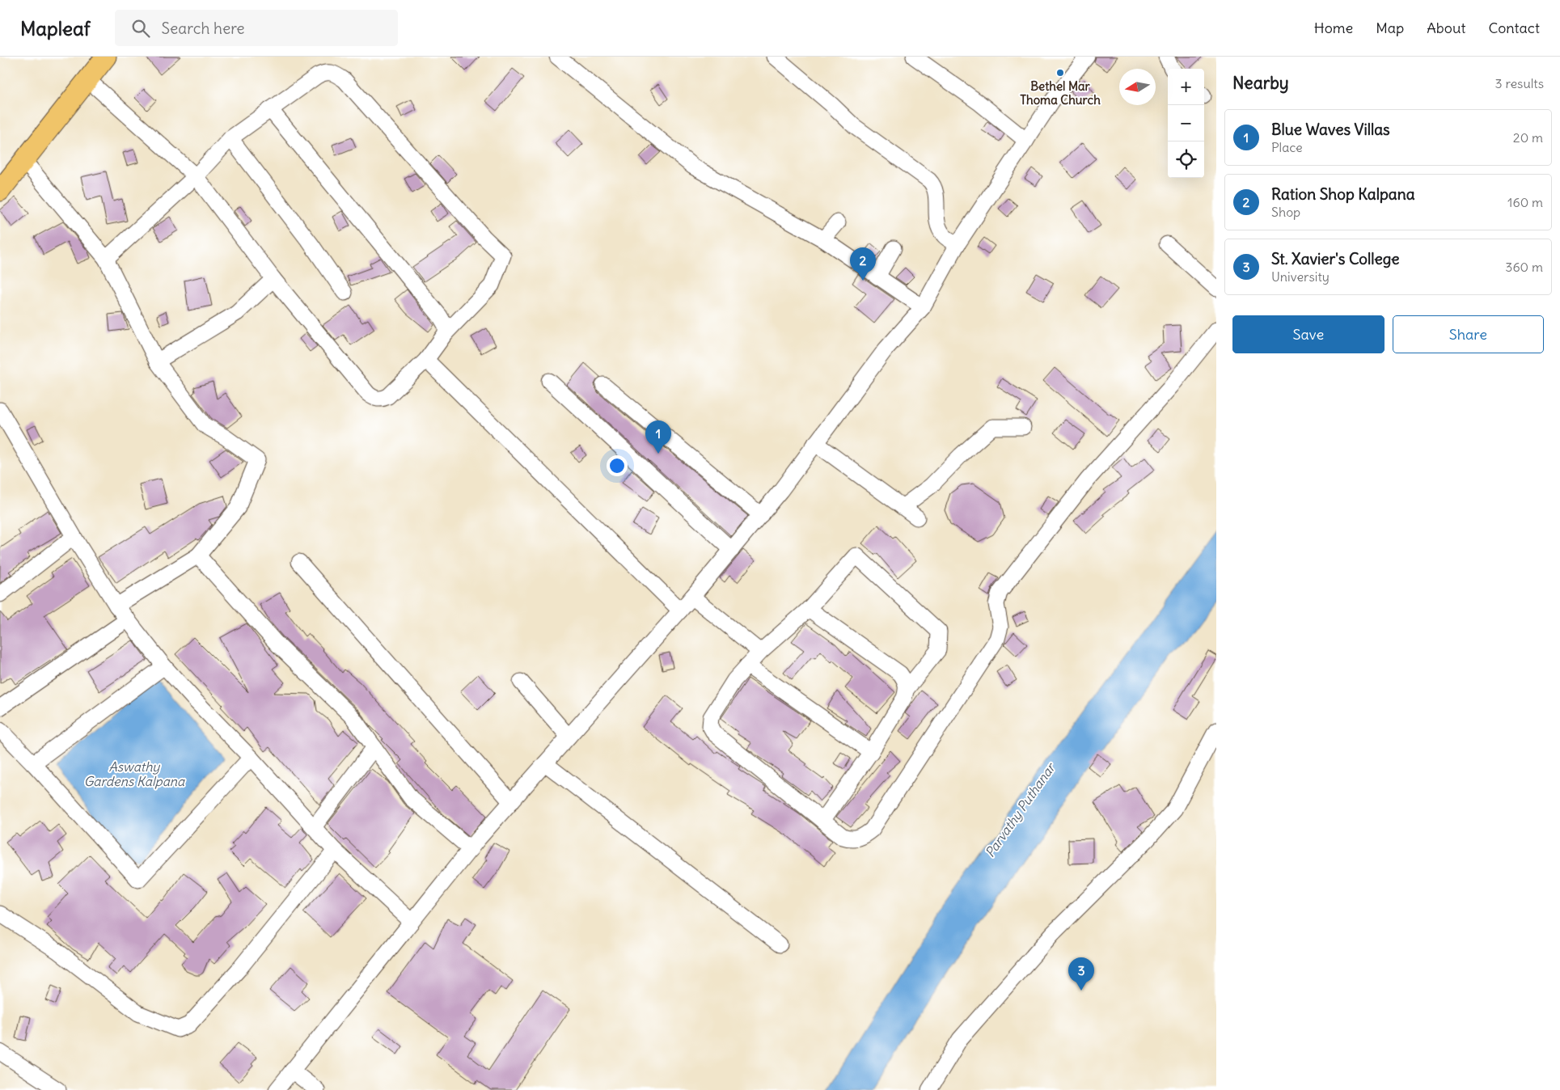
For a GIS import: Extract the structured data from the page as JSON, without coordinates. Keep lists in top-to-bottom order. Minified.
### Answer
{"water":["Aswathy Gardens Kalpana","Parvathy Puthanar"],"places":["Bethel Mar Thoma Church"],"north":"left","page":{"header":"Mapleaf","search":"Search here","nav":["Home","Map","About","Contact"],"heading":["Nearby","3 results"],"map_buttons":["+","−"],"list":[{"mark":"1","name":"Blue Waves Villas","note":"Place","value":"20 m"},{"mark":"2","name":"Ration Shop Kalpana","note":"Shop","value":"160 m"},{"mark":"3","name":"St. Xavier's College","note":"University","value":"360 m"}],"pins":["2","1","3"],"buttons":["Save","Share"]}}
